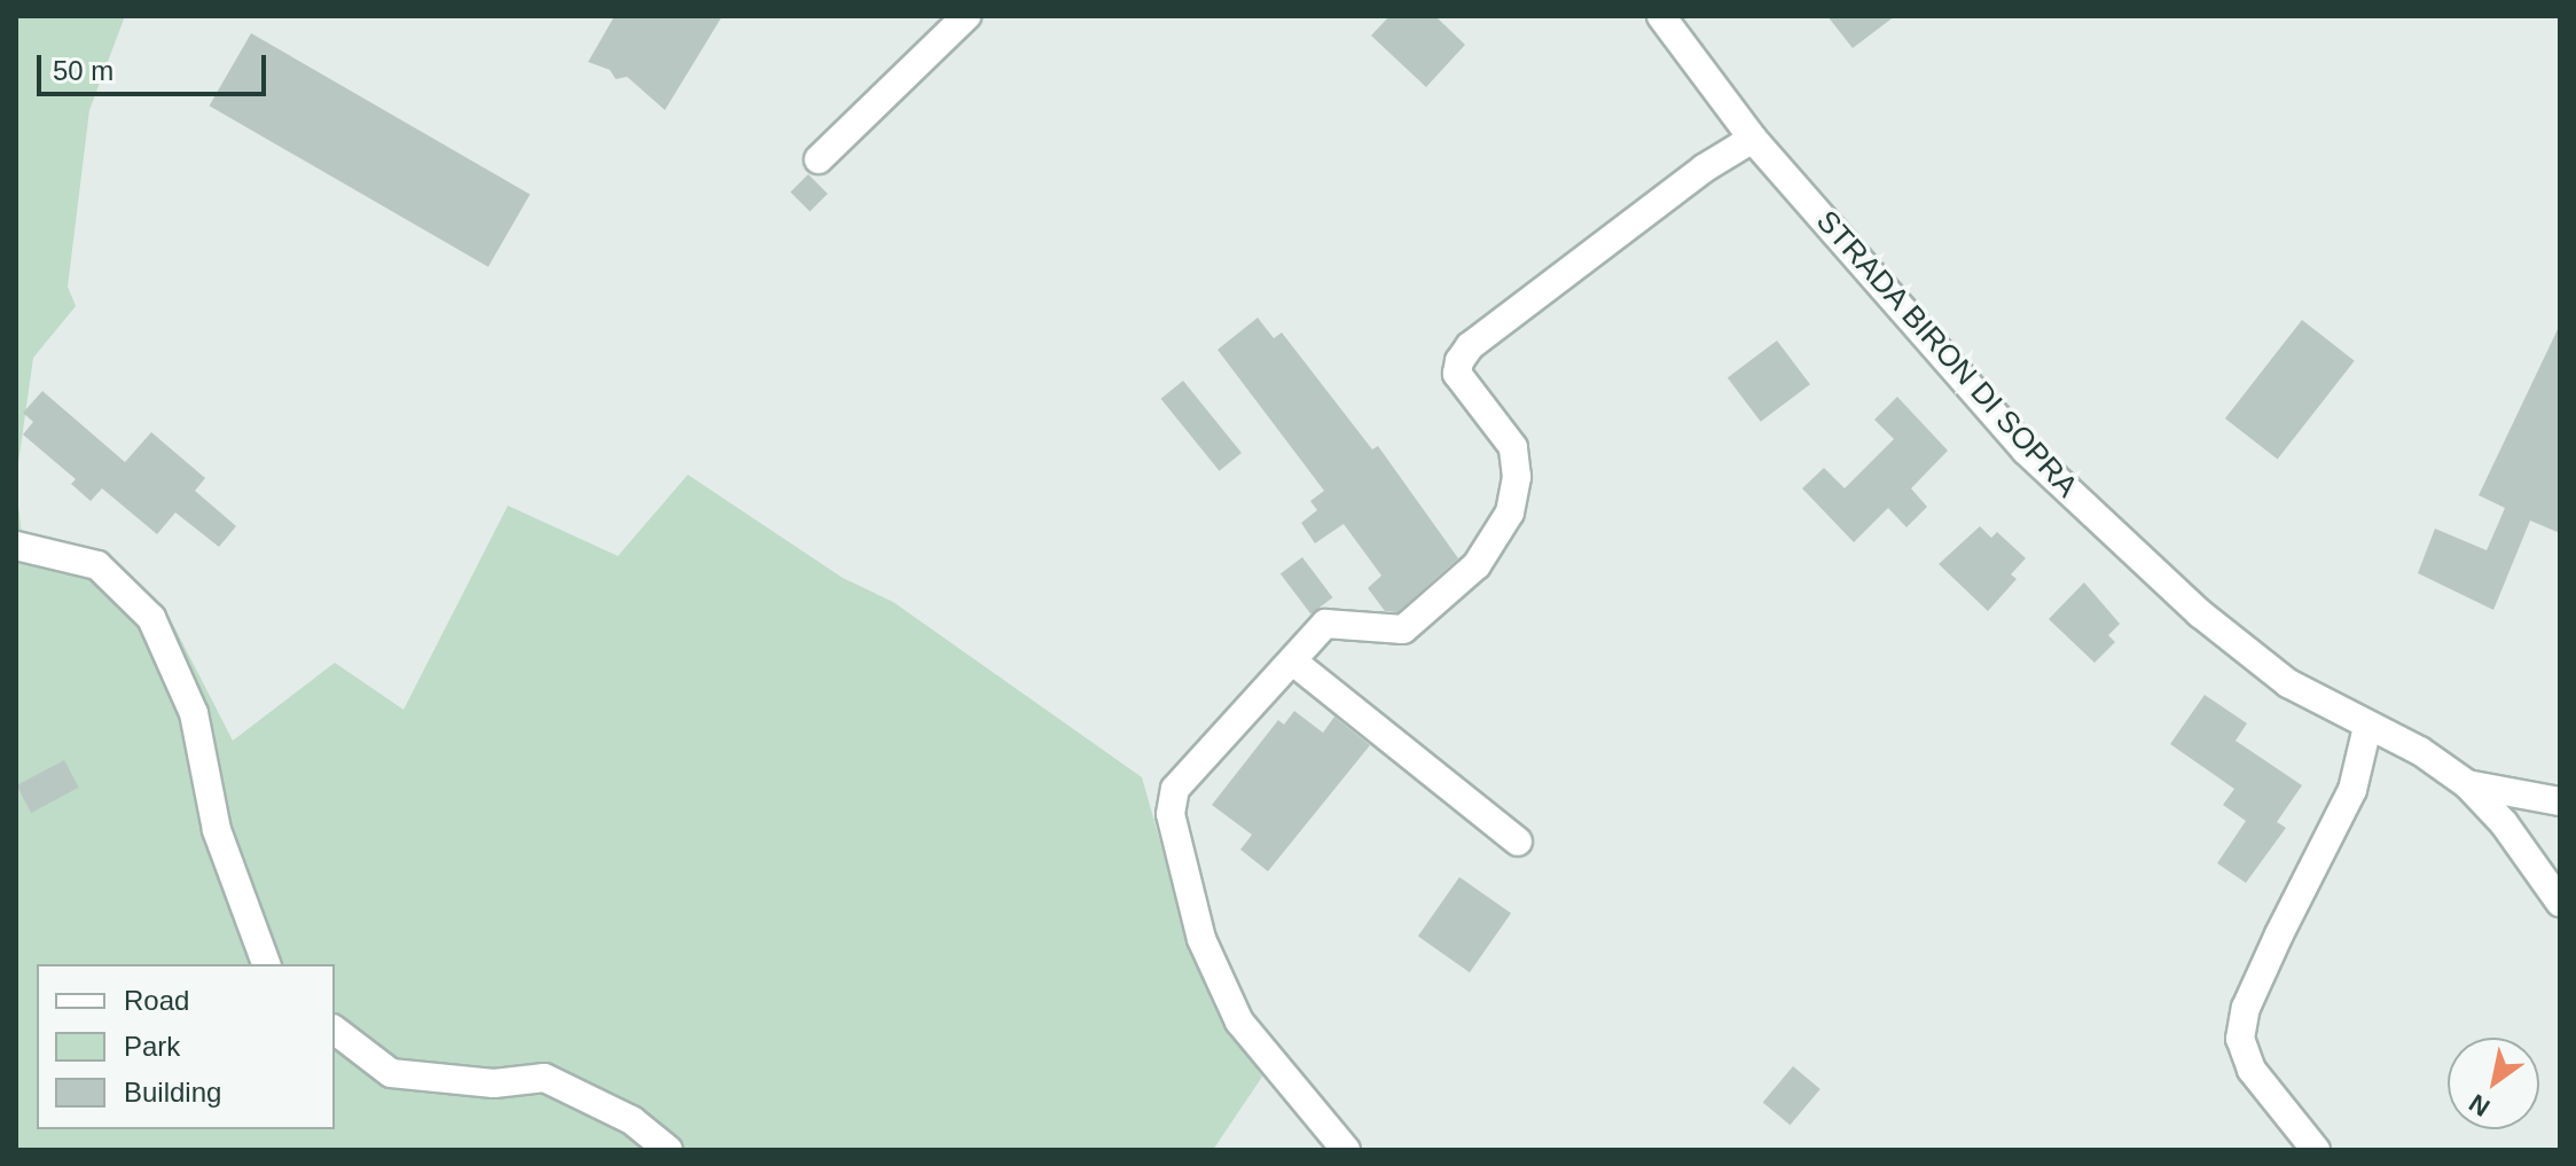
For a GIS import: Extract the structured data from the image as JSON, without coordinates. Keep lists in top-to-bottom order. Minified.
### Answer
{"streets":{"street":["STRADA BIRON DI SOPRA"]},"legend":["Road","Park","Building"],"scale_bar":"50 m","north":"bottom left"}
